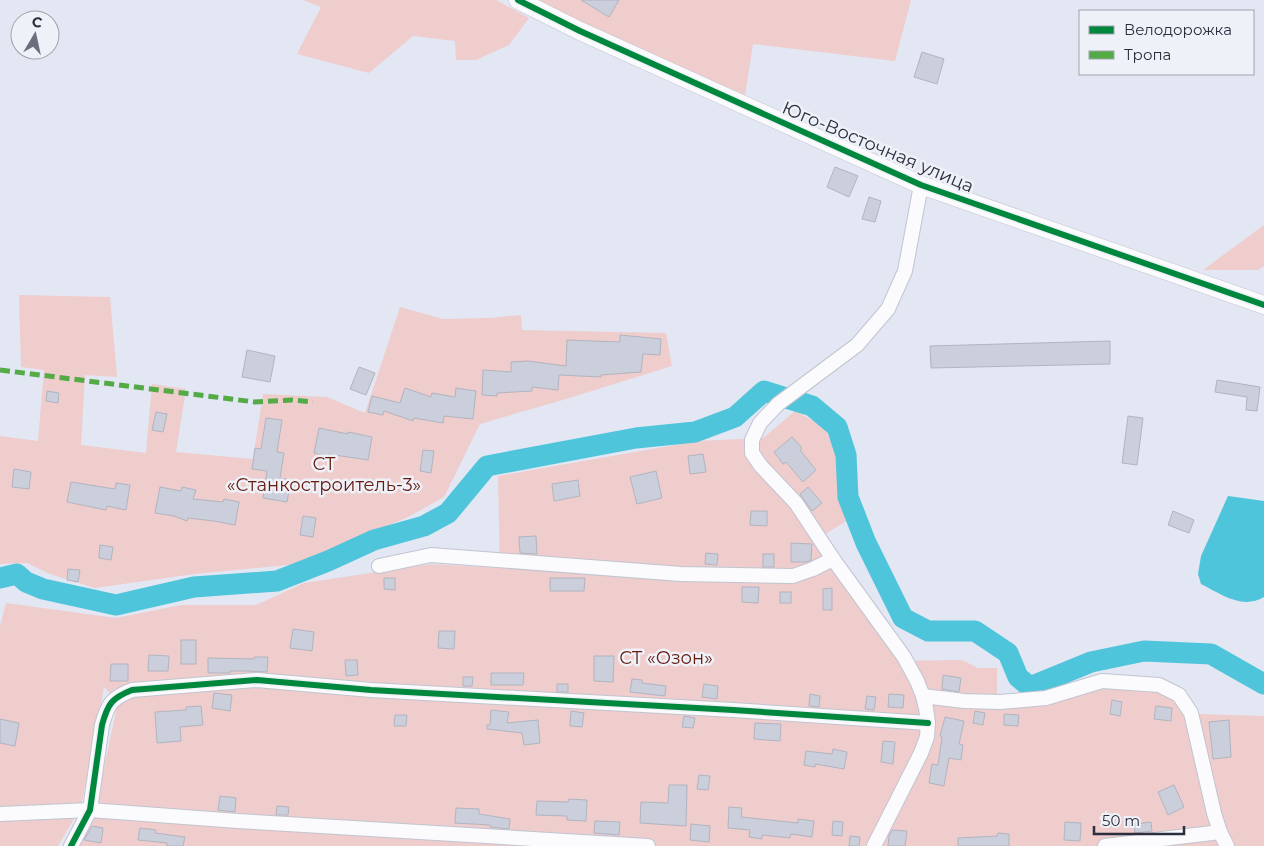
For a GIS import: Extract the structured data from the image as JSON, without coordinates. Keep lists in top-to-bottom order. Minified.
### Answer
{"streets":{"street":["Юго-Восточная улица"]},"parks":["СТ «Станкостроитель-3»","СТ «Озон»"],"legend":["Велодорожка","Тропа"],"scale_bar":"50 m","north":"top"}
